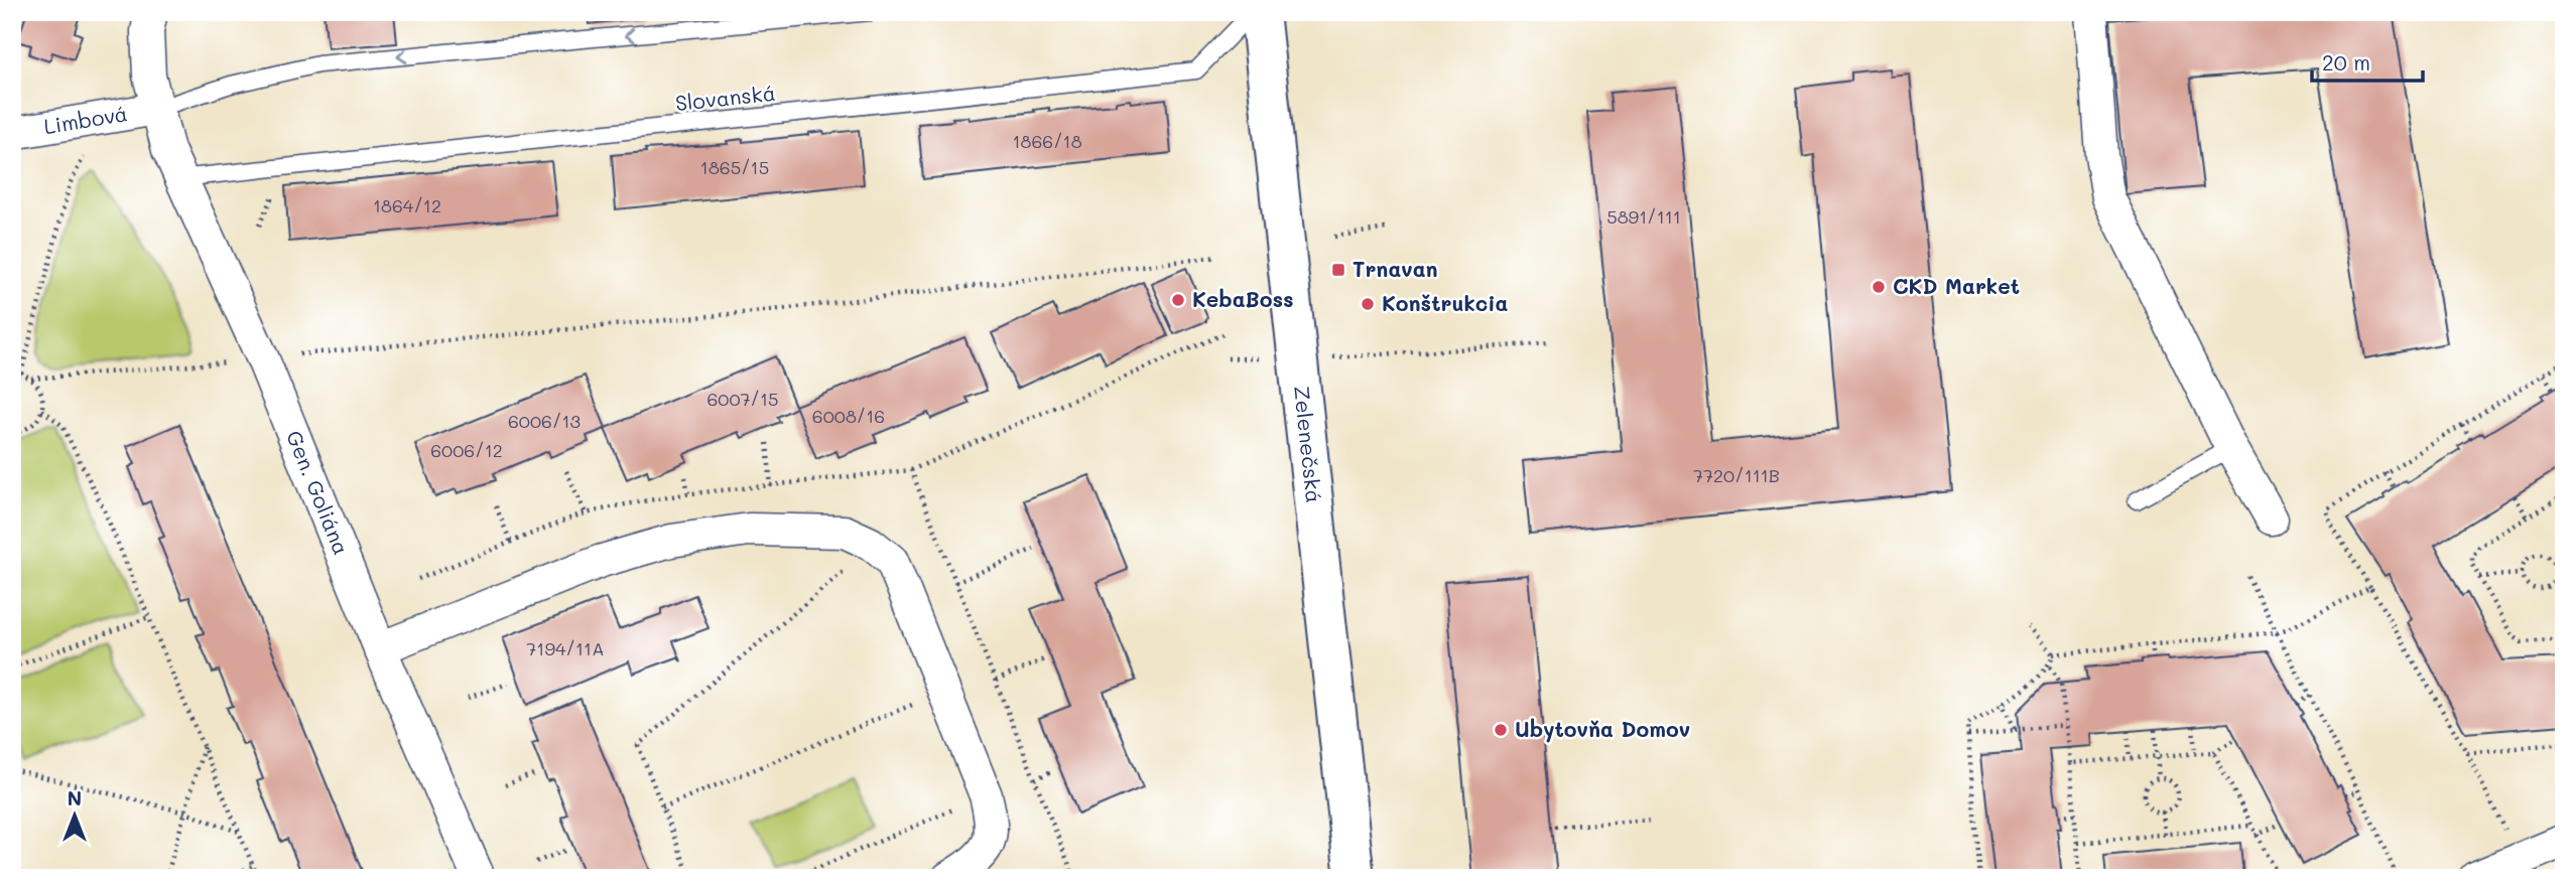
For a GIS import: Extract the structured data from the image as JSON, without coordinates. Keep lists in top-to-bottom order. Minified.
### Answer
{"streets":{"street":["Limbová","Zelenečská","Gen. Goliána"],"lane":["Slovanská"]},"crossings":[["Slovanská","Gen. Goliána"],["Limbová","Gen. Goliána"]],"places":{"transit":["Trnavan"],"other":["CKD Market","KebaBoss","Konštrukcia","Ubytovňa Domov"]},"house_numbers":["1866/18","1865/15","1864/12","5891/111","6007/15","6008/16","6006/13","6006/12","7720/111B","7194/11A"],"scale_bar":"20 m","north":"top"}
